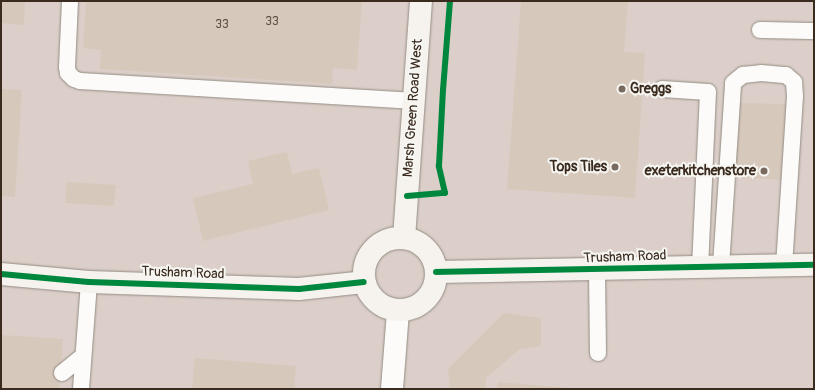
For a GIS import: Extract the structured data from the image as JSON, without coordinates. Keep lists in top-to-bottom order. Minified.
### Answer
{"streets":{"street":["Marsh Green Road West","Trusham Road"]},"crossings":[["Marsh Green Road West","Trusham Road"]],"places":["Greggs","Tops Tiles","exeterkitchenstore"],"house_numbers":["33","33"]}
